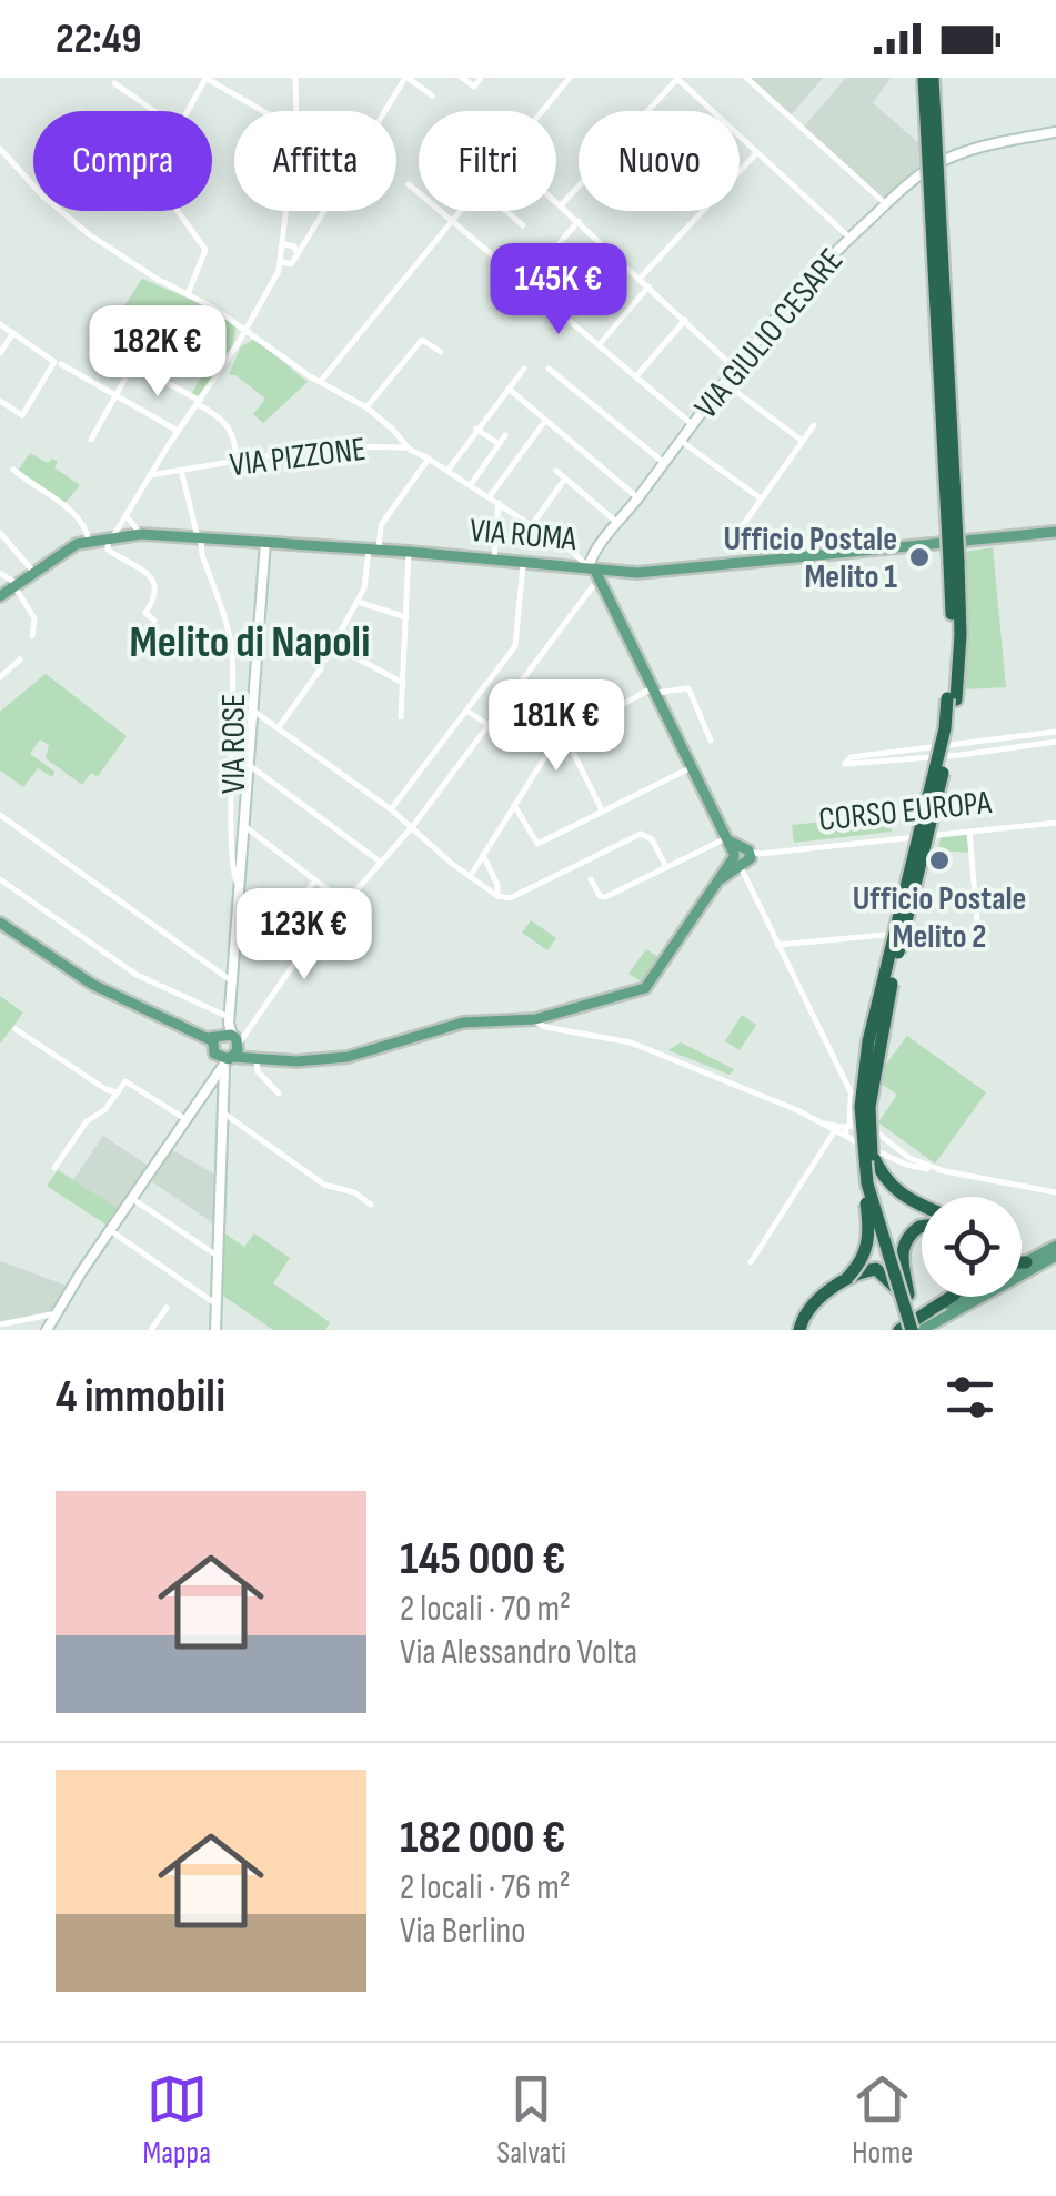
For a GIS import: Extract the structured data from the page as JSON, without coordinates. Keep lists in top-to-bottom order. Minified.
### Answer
{"streets":{"main road":["VIA ROMA","CORSO EUROPA"],"street":["VIA GIULIO CESARE","VIA PIZZONE","VIA ROSE"]},"crossings":[["VIA GIULIO CESARE","VIA ROMA"],["VIA PIZZONE","VIA ROSE"],["VIA ROMA","VIA ROSE"]],"districts":["Melito di Napoli"],"places":["Ufficio Postale Melito 1","Ufficio Postale Melito 2"],"page":{"status":"22:49","chip":["Compra","Affitta","Filtri","Nuovo"],"price":["145K €","182K €","181K €","123K €"],"heading":"4 immobili","list":[{"name":"145 000 €","note":"2 locali · 70 m² · Via Alessandro Volta"},{"name":"182 000 €","note":"2 locali · 76 m² · Via Berlino"}],"tabs":["Mappa","Salvati","Home"]}}
